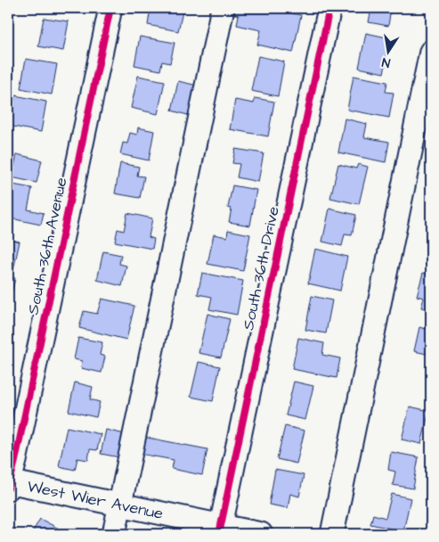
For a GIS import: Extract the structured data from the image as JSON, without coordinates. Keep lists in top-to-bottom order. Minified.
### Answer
{"streets":{"street":["South 36th Avenue","South 36th Drive","West Wier Avenue"]},"crossings":[["South 36th Avenue","West Wier Avenue"],["South 36th Drive","West Wier Avenue"]],"north":"bottom"}
